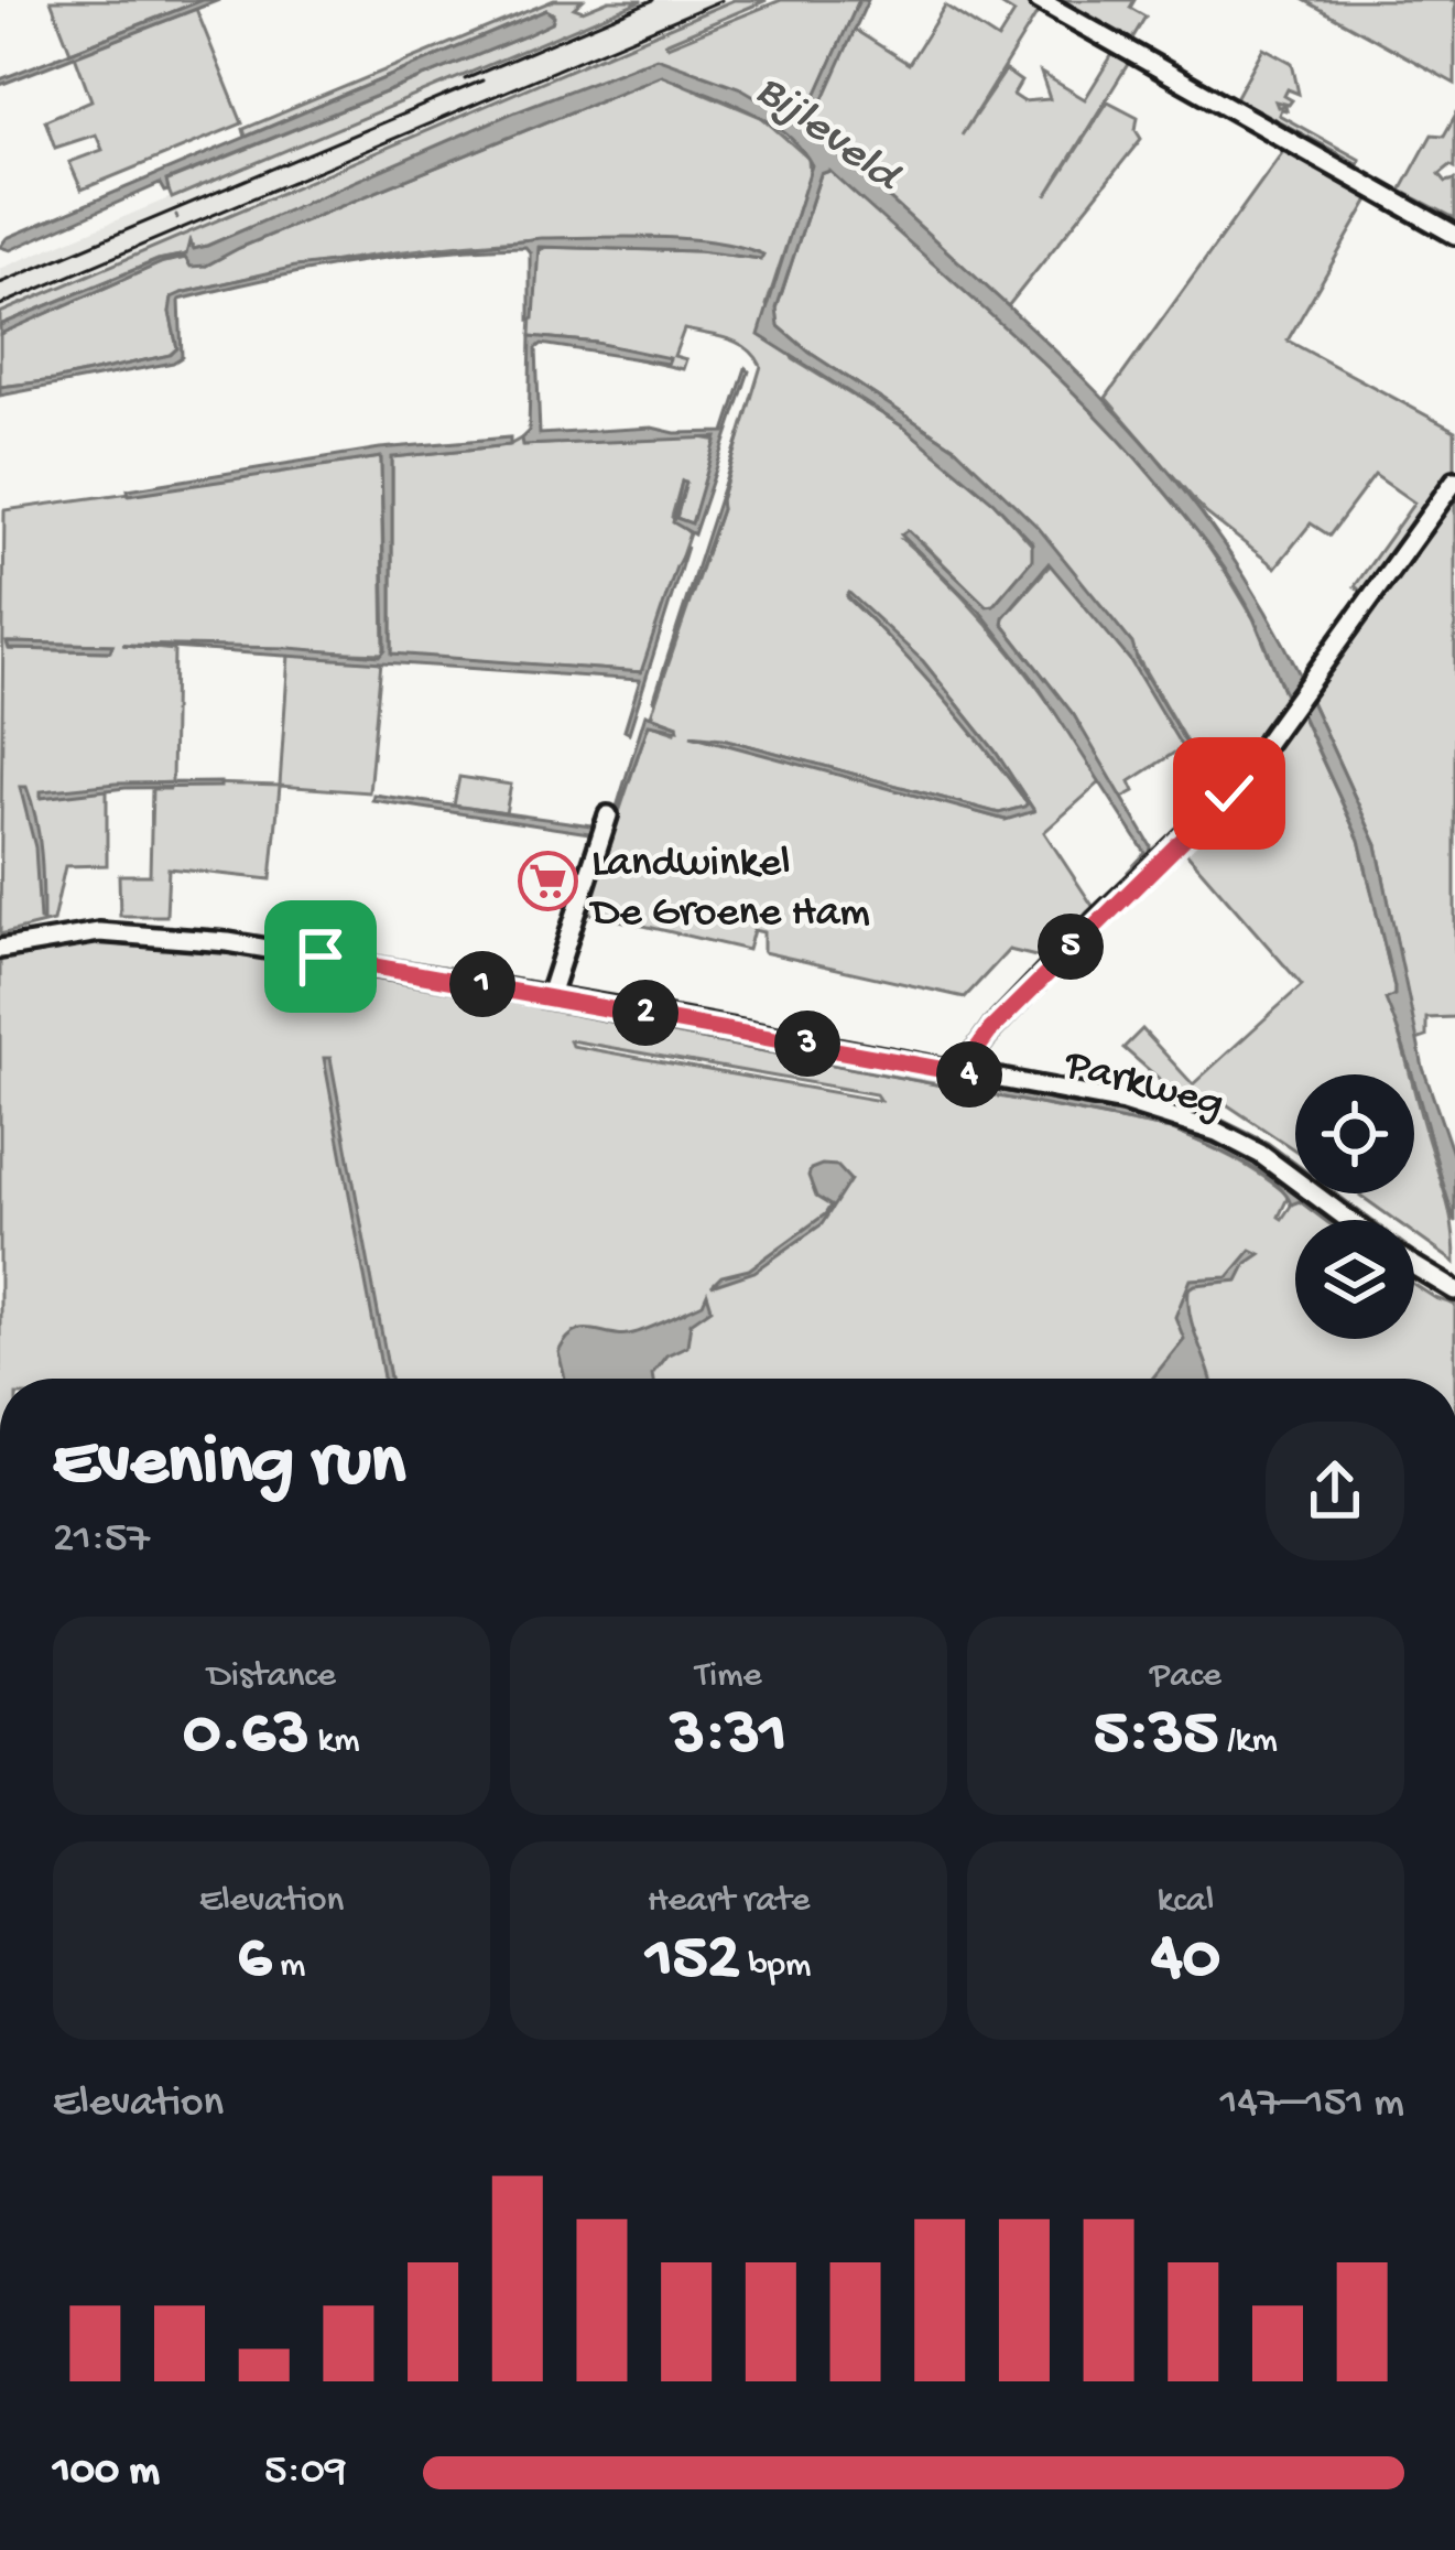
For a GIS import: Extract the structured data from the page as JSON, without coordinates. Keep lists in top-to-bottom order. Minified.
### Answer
{"streets":{"street":["Parkweg"]},"water":["Bijleveld"],"places":{"supermarket":["Landwinkel De Groene Ham"]},"page":{"pins":["5","1","2","3","4"],"heading":["Evening run","21:57"],"stats":[["Distance","0.63 km"],["Time","3:31"],["Pace","5:35 /km"],["Elevation","6 m"],["Heart rate","152 bpm"],["kcal","40"]],"chart":["Elevation","147–151 m"],"list":[{"name":"100 m","note":"5:09"}]}}
